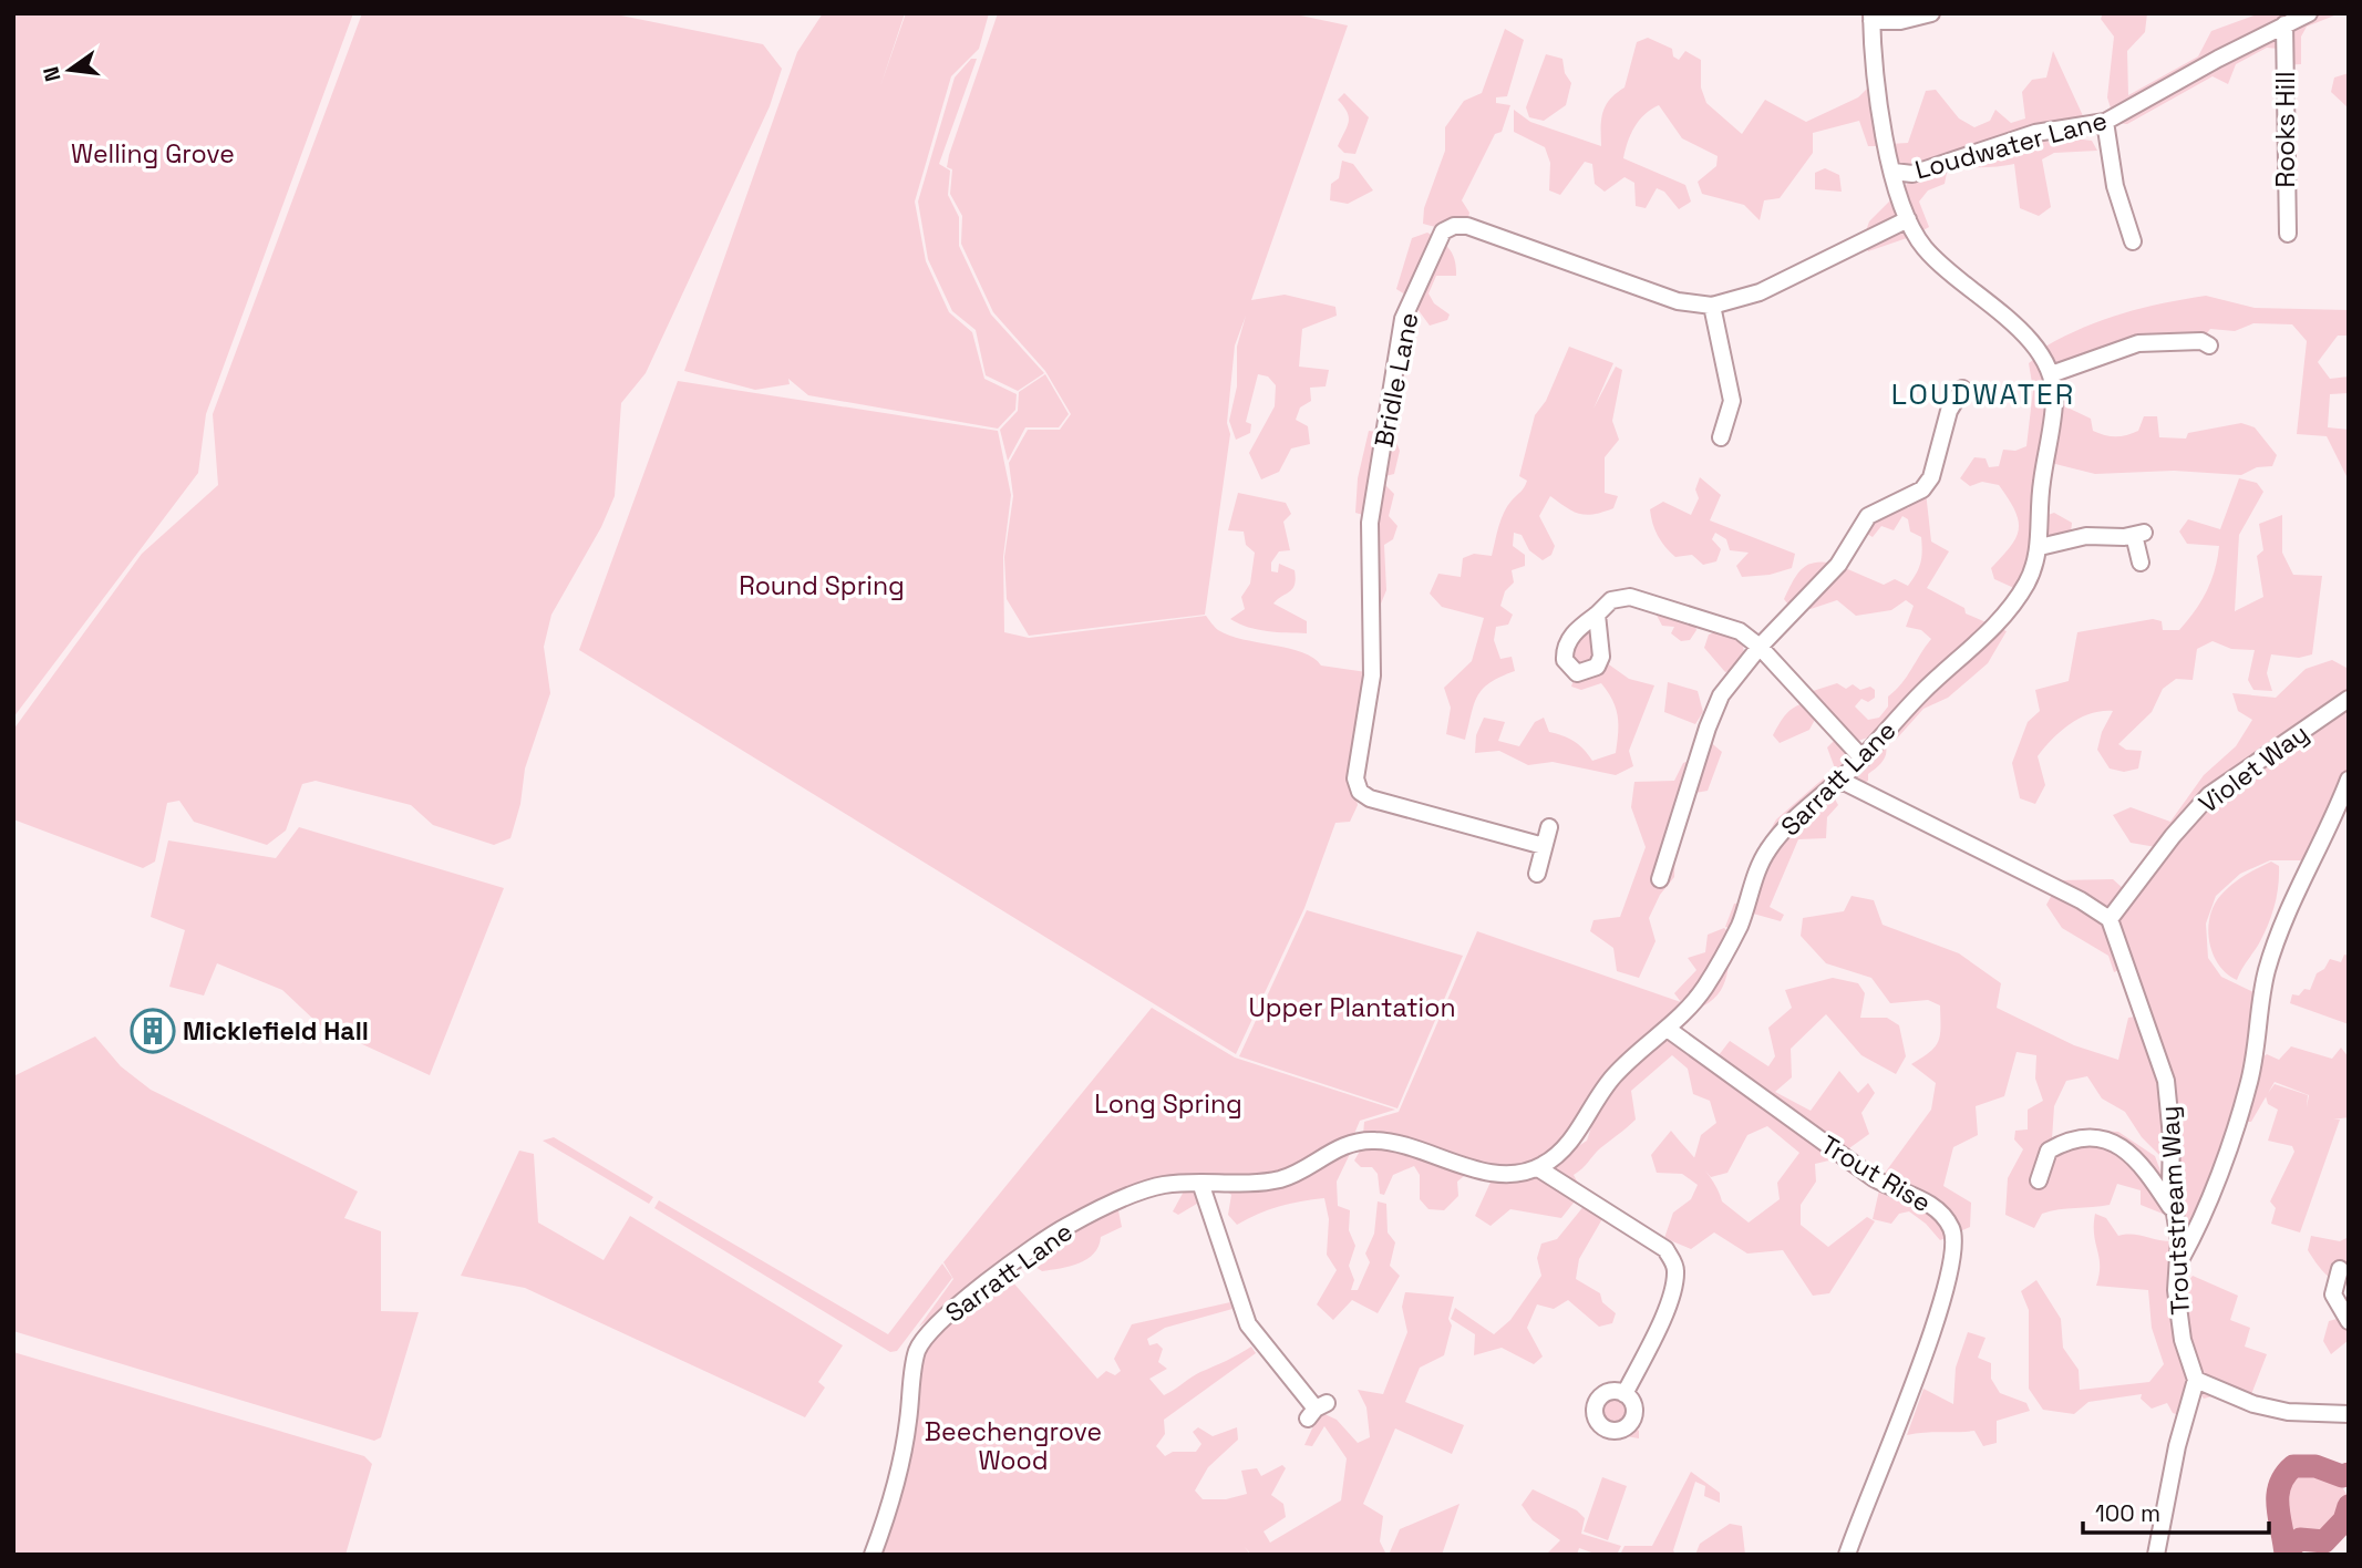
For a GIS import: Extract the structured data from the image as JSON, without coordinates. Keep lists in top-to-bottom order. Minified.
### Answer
{"streets":{"street":["Rooks Hill","Loudwater Lane","Bridle Lane","Violet Way","Sarratt Lane","Trout Rise","Troutstream Way"]},"crossings":[["Rooks Hill","Loudwater Lane"],["Violet Way","Troutstream Way"],["Sarratt Lane","Trout Rise"]],"districts":["LOUDWATER"],"parks":["Welling Grove","Round Spring","Upper Plantation","Long Spring","Beechengrove Wood"],"places":{"building":["Micklefield Hall"]},"scale_bar":"100 m","north":"left"}
